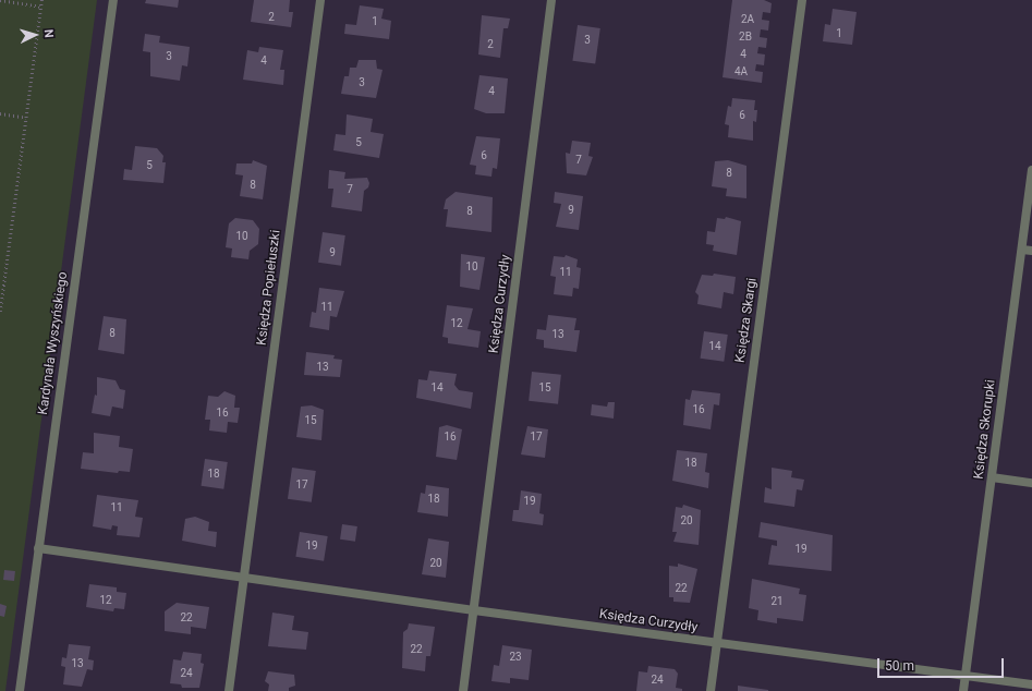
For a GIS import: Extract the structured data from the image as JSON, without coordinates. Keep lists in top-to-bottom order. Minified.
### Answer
{"streets":{"street":["Księdza Popiełuszki","Księdza Curzydły","Księdza Skargi","Kardynała Wyszyńskiego","Księdza Skorupki"]},"crossings":[["Księdza Popiełuszki","Księdza Curzydły"],["Księdza Curzydły","Księdza Skargi"]],"house_numbers":["2","2A","1","1","2B","3","2","4","3","4","4A","3","4","6","5","6","7","5","8","8","7","9","8","10","9","10","11","11","12","8","13","14","13","14","15","16","16","15","16","17","18","18","17","18","19","11","20","19","19","20","22","12","21","22","22","23","13","24","24"],"scale_bar":"50 m","north":"right"}
